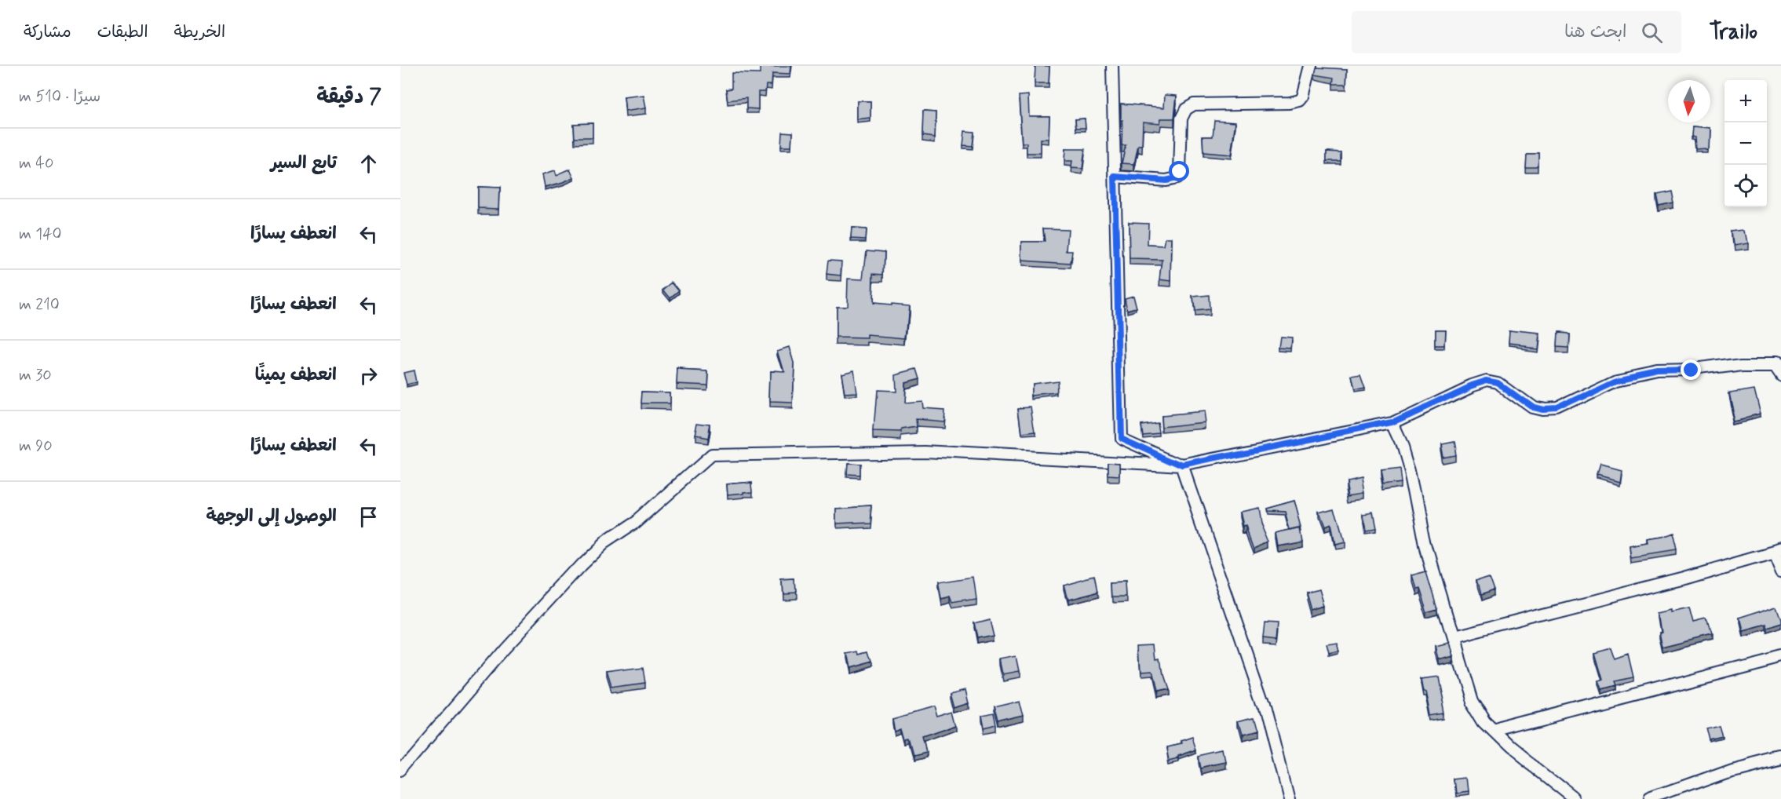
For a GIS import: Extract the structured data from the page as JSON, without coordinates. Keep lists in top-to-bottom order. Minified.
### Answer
{"north":"bottom","page":{"header":"Trailo","search":"ابحث هنا","nav":["الخريطة","الطبقات","مشاركة"],"heading":["7 دقيقة","سيرًا · 510 m"],"map_buttons":["+","−"],"list":[["تابع السير","40 m"],["انعطف يسارًا","140 m"],["انعطف يسارًا","210 m"],["انعطف يمينًا","30 m"],["انعطف يسارًا","90 m"],"الوصول إلى الوجهة"]}}
